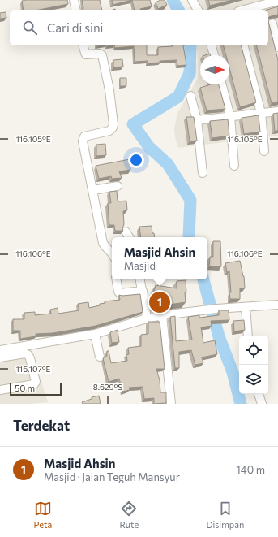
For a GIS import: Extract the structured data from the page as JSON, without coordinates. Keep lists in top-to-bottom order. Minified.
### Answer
{"scale_bar":"50 m","north":"right","page":{"search":"Cari di sini","popup":["Masjid Ahsin","Masjid"],"pins":"1","scale":"50 m","heading":"Terdekat","list":[{"mark":"1","name":"Masjid Ahsin","note":"Masjid · Jalan Teguh Mansyur","value":"140 m"}],"nav":["Peta","Rute","Disimpan"]},"coordinates":["116.105°E","116.106°E","116.107°E","8.629°S"]}
